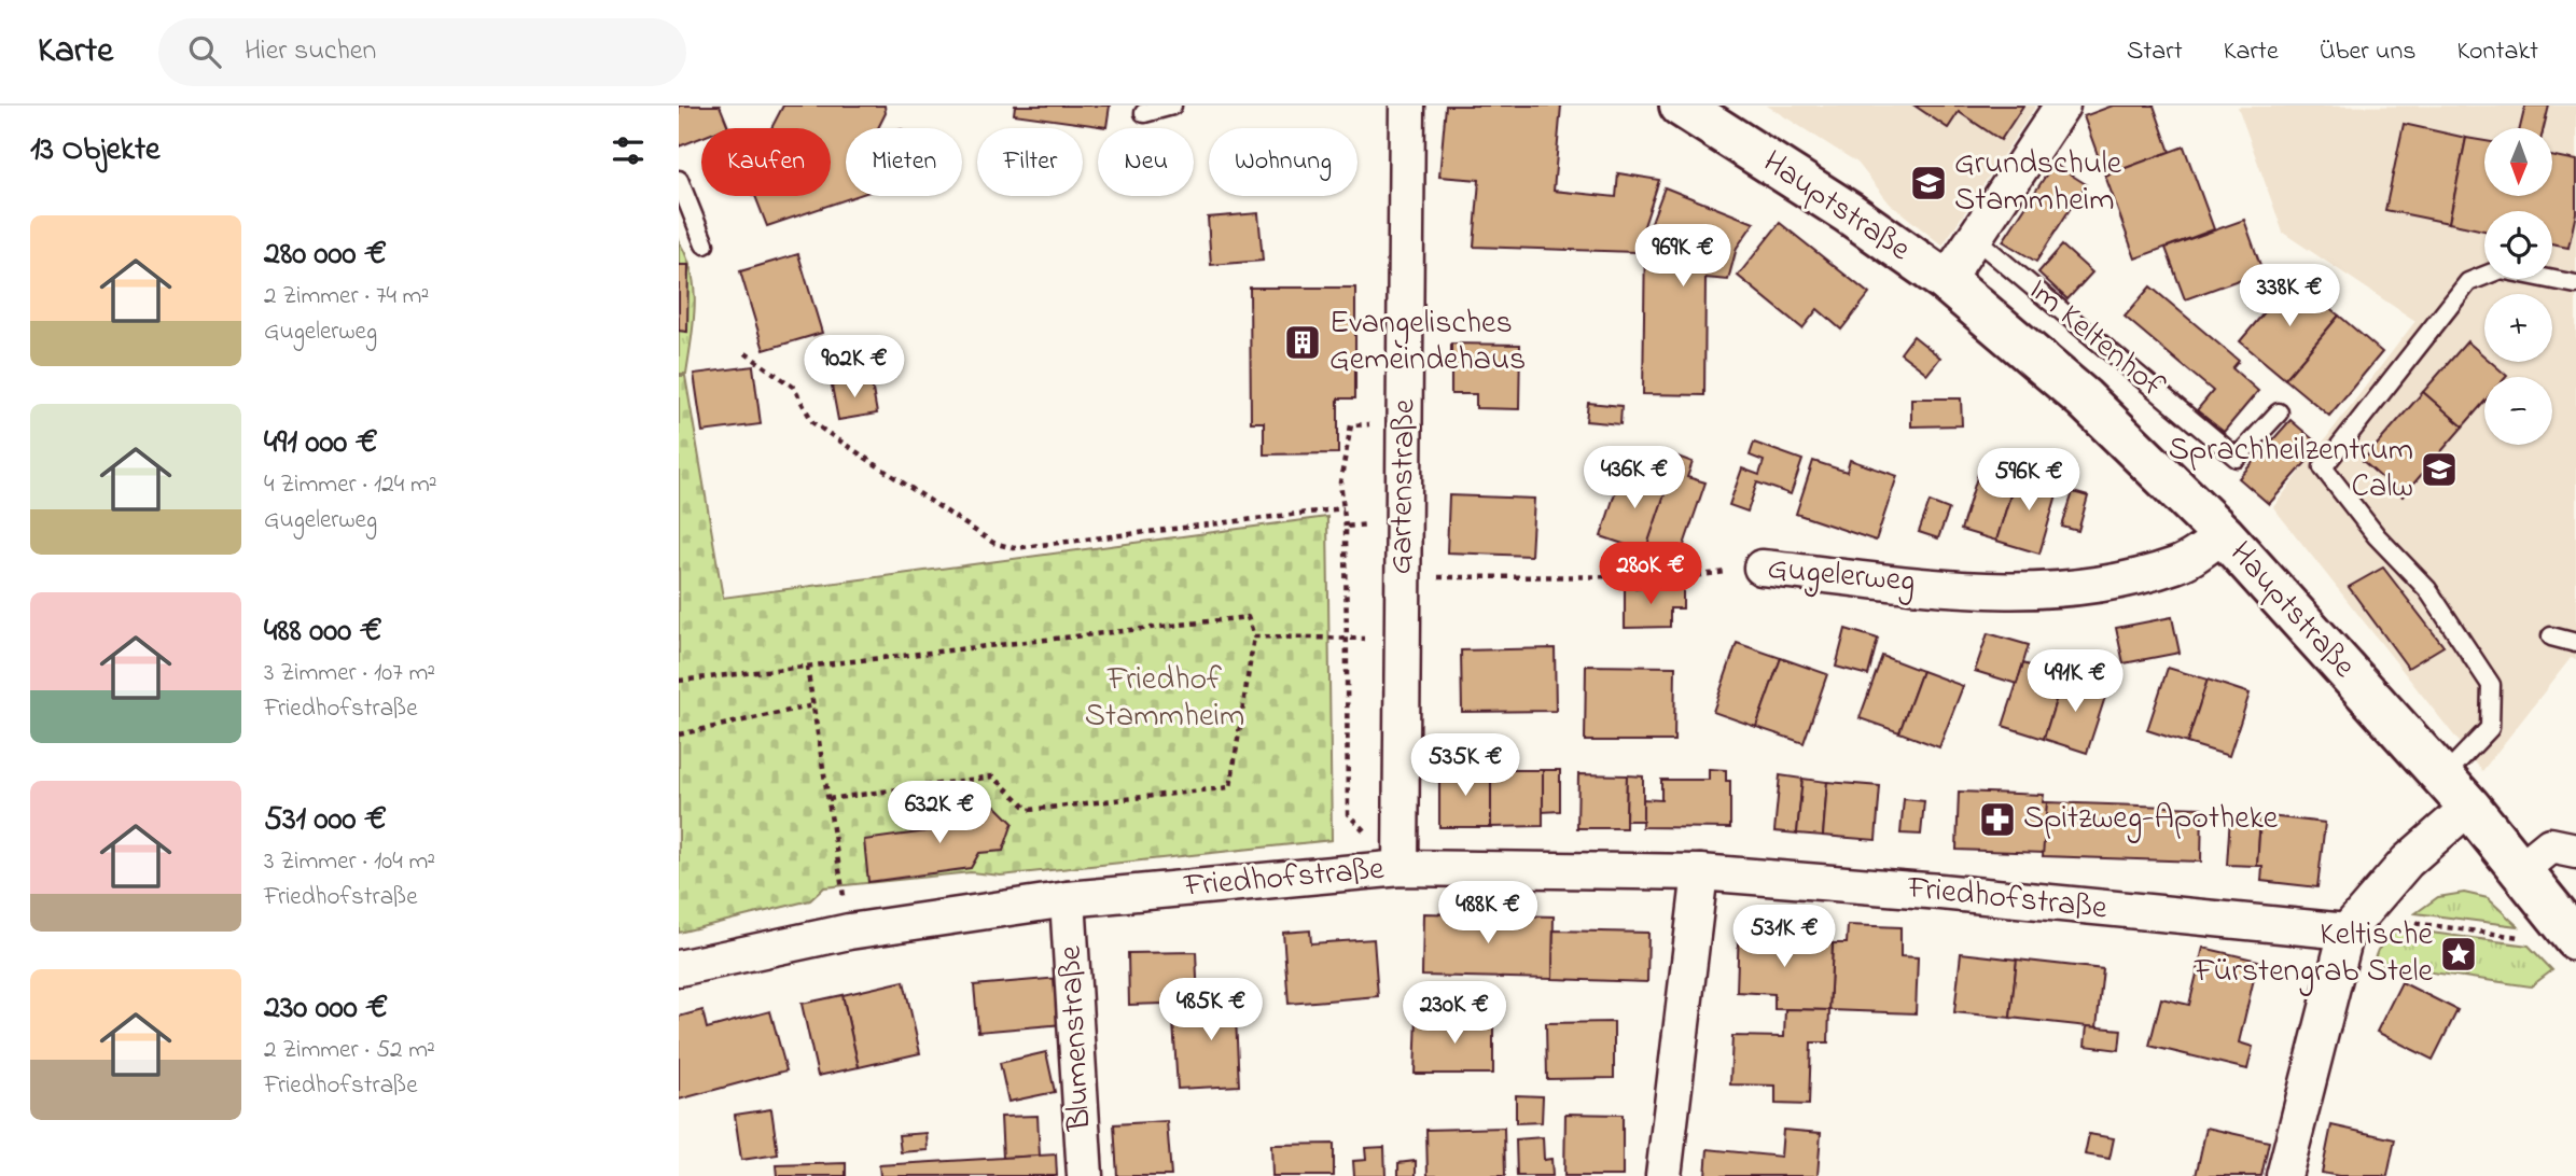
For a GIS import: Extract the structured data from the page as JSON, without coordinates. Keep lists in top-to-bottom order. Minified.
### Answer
{"streets":{"street":["Hauptstraße","Gartenstraße","Gugelerweg","Friedhofstraße","Blumenstraße"],"lane":["Im Keltenhof"]},"crossings":[["Hauptstraße","Gugelerweg"],["Gartenstraße","Gugelerweg"],["Gartenstraße","Friedhofstraße"],["Friedhofstraße","Blumenstraße"]],"parks":["Friedhof Stammheim"],"places":{"school or university":["Grundschule Stammheim","Sprachheilzentrum Calw"],"building":["Evangelisches Gemeindehaus"],"pharmacy":["Spitzweg-Apotheke"],"place":["Keltische Fürstengrab Stele"]},"north":"bottom","page":{"header":"Karte","search":"Hier suchen","nav":["Start","Karte","Über uns","Kontakt"],"heading":"13 Objekte","map_buttons":["+","−"],"chip":["Kaufen","Mieten","Filter","Neu","Wohnung"],"list":[{"name":"280 000 €","note":"2 Zimmer · 74 m² · Gugelerweg"},{"name":"491 000 €","note":"4 Zimmer · 124 m² · Gugelerweg"},{"name":"488 000 €","note":"3 Zimmer · 107 m² · Friedhofstraße"},{"name":"531 000 €","note":"3 Zimmer · 104 m² · Friedhofstraße"},{"name":"230 000 €","note":"2 Zimmer · 52 m² · Friedhofstraße"}],"price":["969K €","338K €","902K €","436K €","596K €","280K €","491K €","535K €","632K €","488K €","531K €","485K €","230K €"]}}
